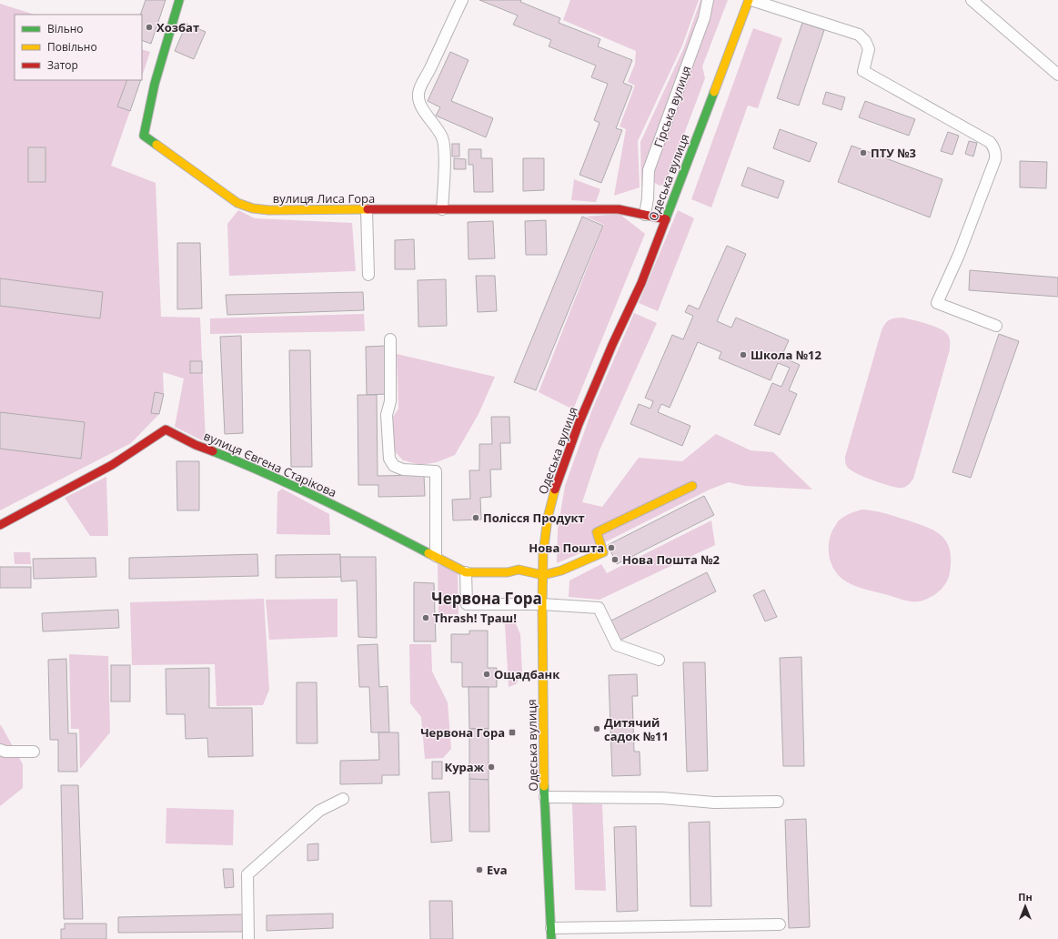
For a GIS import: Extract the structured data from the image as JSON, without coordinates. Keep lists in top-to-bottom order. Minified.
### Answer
{"streets":{"street":["Гірська вулиця","Одеська вулиця","вулиця Лиса Гора","вулиця Євгена Старікова"]},"crossings":[["Гірська вулиця","вулиця Лиса Гора"],["Одеська вулиця","вулиця Лиса Гора"],["Одеська вулиця","вулиця Євгена Старікова"]],"districts":["Червона Гора"],"places":{"other":["Хозбат","ПТУ №3","Школа №12","Полісся Продукт","Нова Пошта","Нова Пошта №2","Thrash! Траш!","Ощадбанк","Дитячий садок №11","Кураж","Eva"],"transit":["Червона Гора"]},"legend":["Вільно","Повільно","Затор"],"north":"top"}
